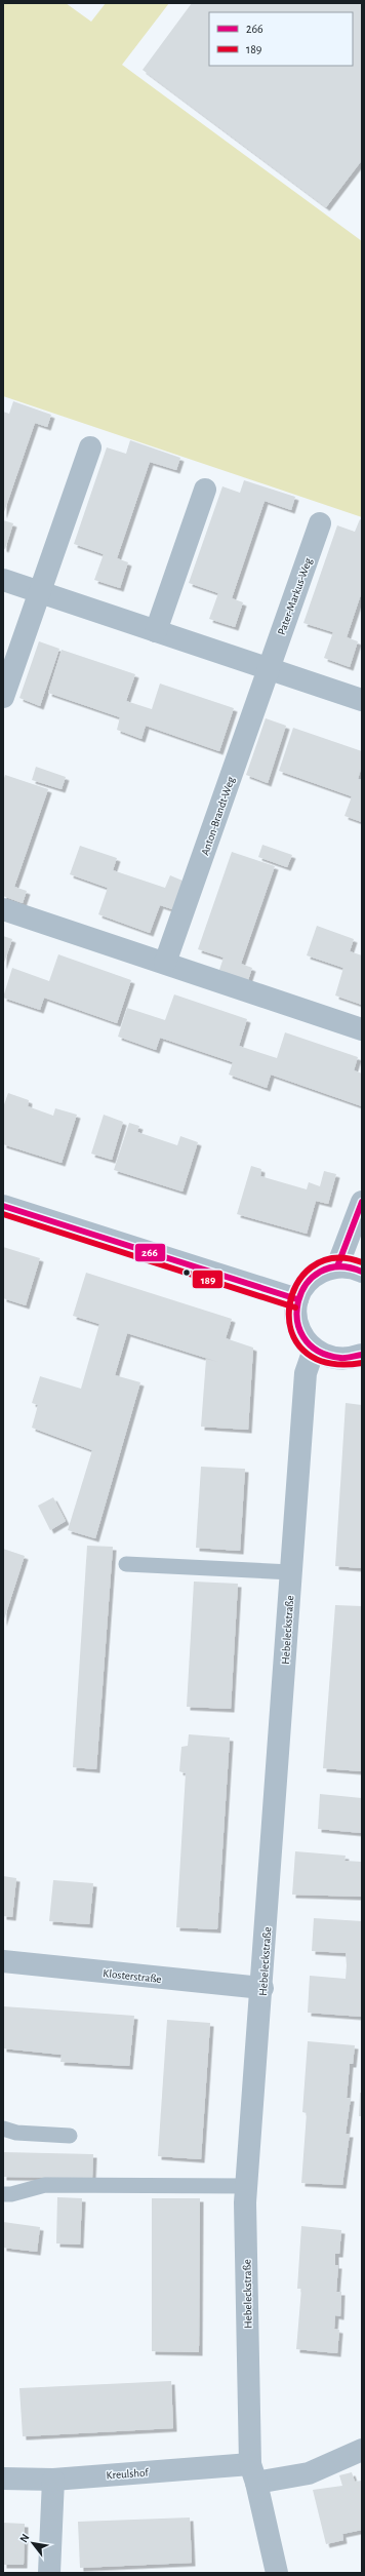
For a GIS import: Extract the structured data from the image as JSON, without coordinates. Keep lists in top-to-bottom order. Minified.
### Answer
{"streets":{"street":["Pater-Markus-Weg","Anton-Brandt-Weg","Hebeleckstraße","Klosterstraße","Kreulshof"]},"crossings":[["Pater-Markus-Weg","Anton-Brandt-Weg"],["Hebeleckstraße","Klosterstraße"],["Hebeleckstraße","Kreulshof"]],"lines":["transit line 266","transit line 189"],"legend":["266","189"],"north":"top left"}
